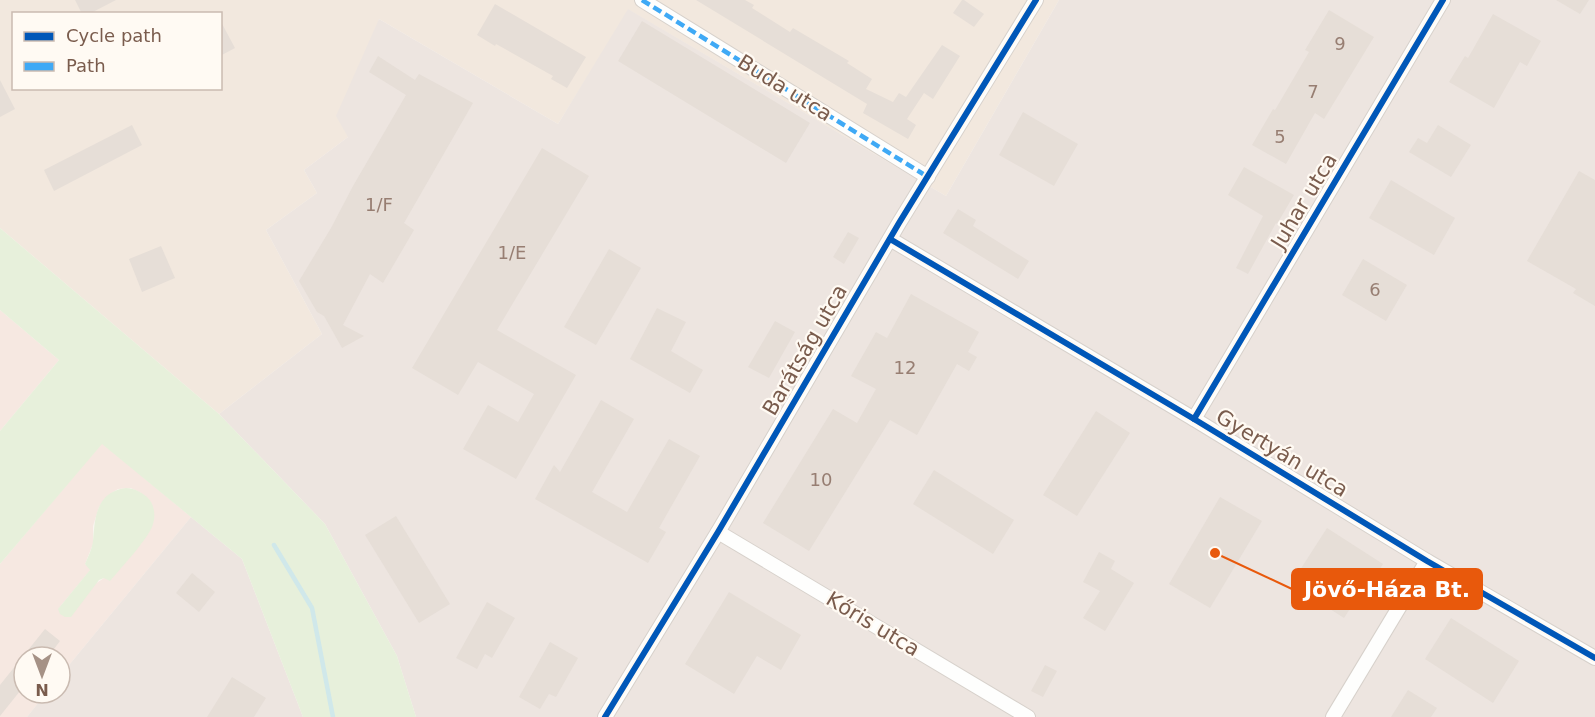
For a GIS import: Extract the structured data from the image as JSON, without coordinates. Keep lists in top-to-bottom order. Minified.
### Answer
{"streets":{"street":["Buda utca","Juhar utca","Barátság utca","Gyertyán utca","Kőris utca"]},"crossings":[["Buda utca","Barátság utca"],["Juhar utca","Gyertyán utca"],["Barátság utca","Gyertyán utca"],["Barátság utca","Kőris utca"]],"places":["Jövő-Háza Bt."],"house_numbers":["9","7","5","1/F","1/E","6","12","10"],"legend":["Cycle path","Path"],"north":"bottom"}
